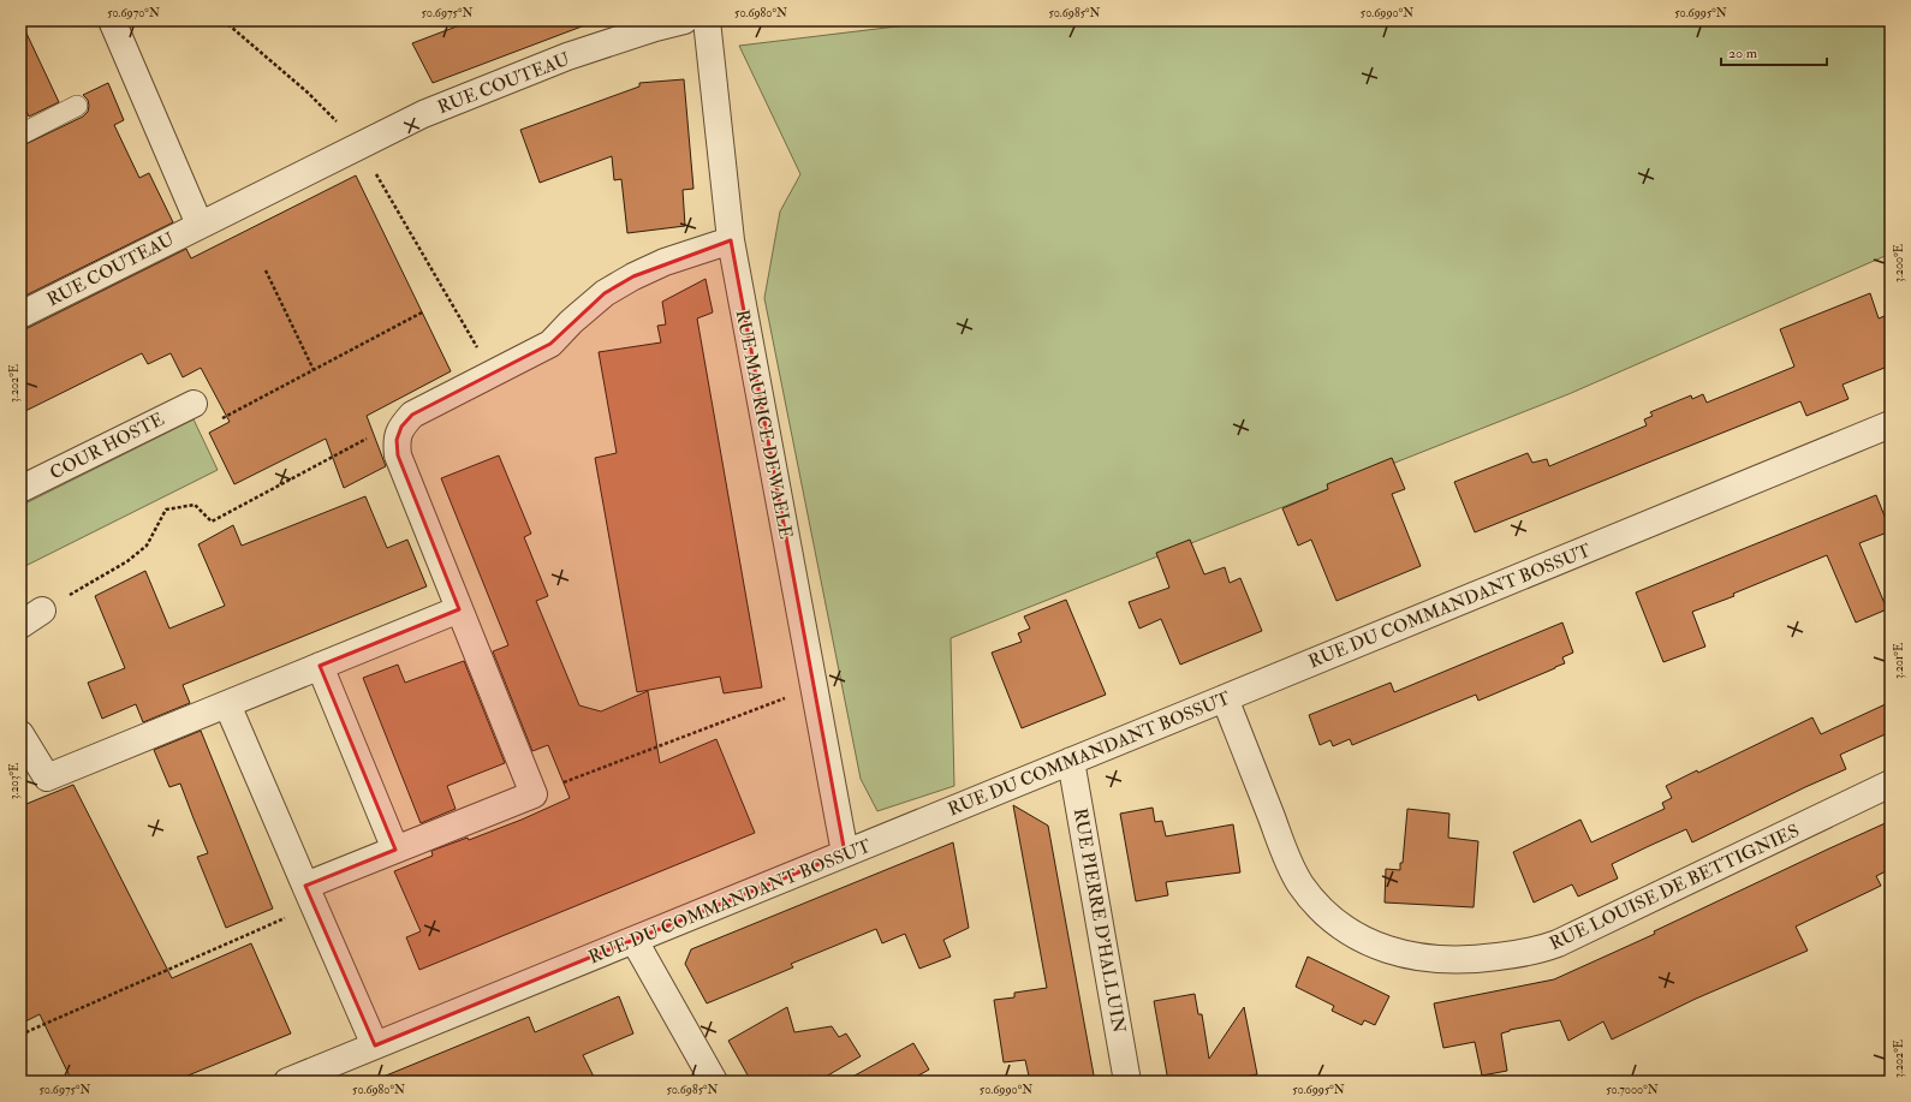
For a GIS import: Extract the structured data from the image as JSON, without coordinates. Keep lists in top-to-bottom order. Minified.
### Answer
{"streets":{"street":["RUE COUTEAU","RUE MAURICE DEWAELE","COUR HOSTE","RUE DU COMMANDANT BOSSUT","RUE LOUISE DE BETTIGNIES","RUE PIERRE D'HALLUIN"]},"crossings":[["RUE MAURICE DEWAELE","RUE DU COMMANDANT BOSSUT"],["RUE DU COMMANDANT BOSSUT","RUE LOUISE DE BETTIGNIES"],["RUE DU COMMANDANT BOSSUT","RUE PIERRE D'HALLUIN"]],"scale_bar":"20 m","coordinates":["50.6970°N","50.6975°N","50.6980°N","50.6985°N","50.6990°N","50.6995°N","3.200°E","3.202°E","3.201°E","3.203°E","50.7000°N"]}
